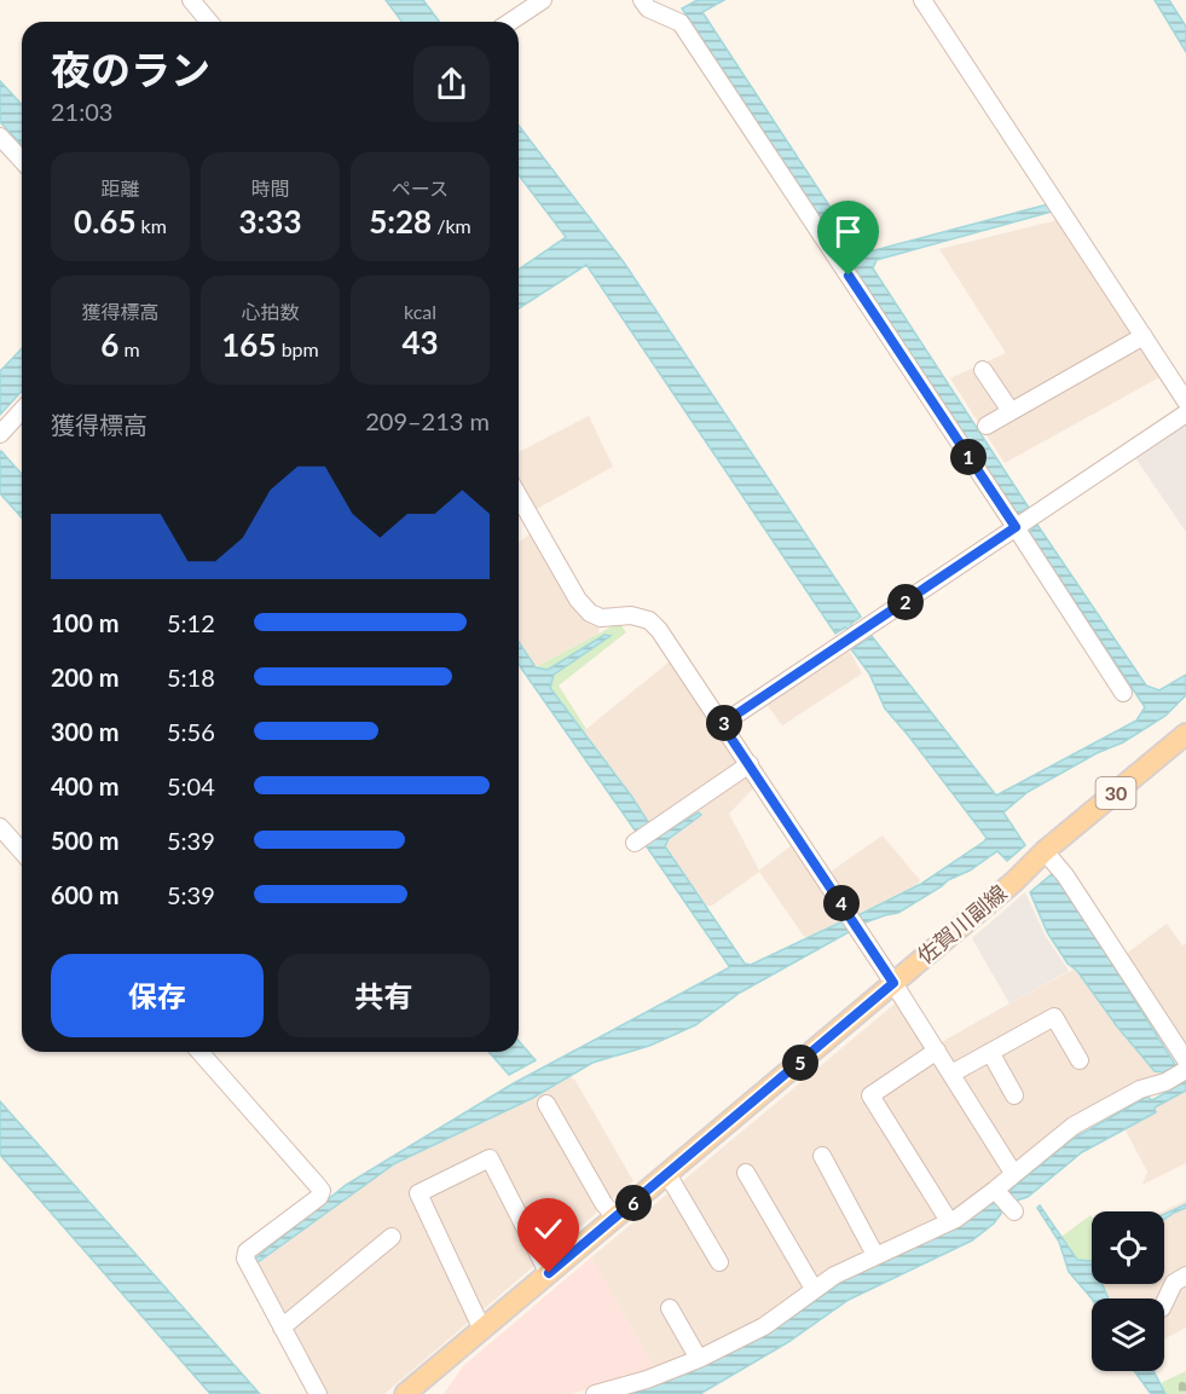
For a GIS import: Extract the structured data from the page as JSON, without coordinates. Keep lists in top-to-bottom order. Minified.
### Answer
{"streets":{"main road":["30","佐賀川副線"]},"page":{"heading":["夜のラン","21:03"],"stats":[["距離","0.65 km"],["時間","3:33"],["ペース","5:28 /km"],["獲得標高","6 m"],["心拍数","165 bpm"],["kcal","43"]],"chart":["獲得標高","209–213 m"],"pins":["1","2","3","4","5","6"],"list":[{"name":"100 m","note":"5:12"},{"name":"200 m","note":"5:18"},{"name":"300 m","note":"5:56"},{"name":"400 m","note":"5:04"},{"name":"500 m","note":"5:39"},{"name":"600 m","note":"5:39"}],"buttons":["保存","共有"]}}
